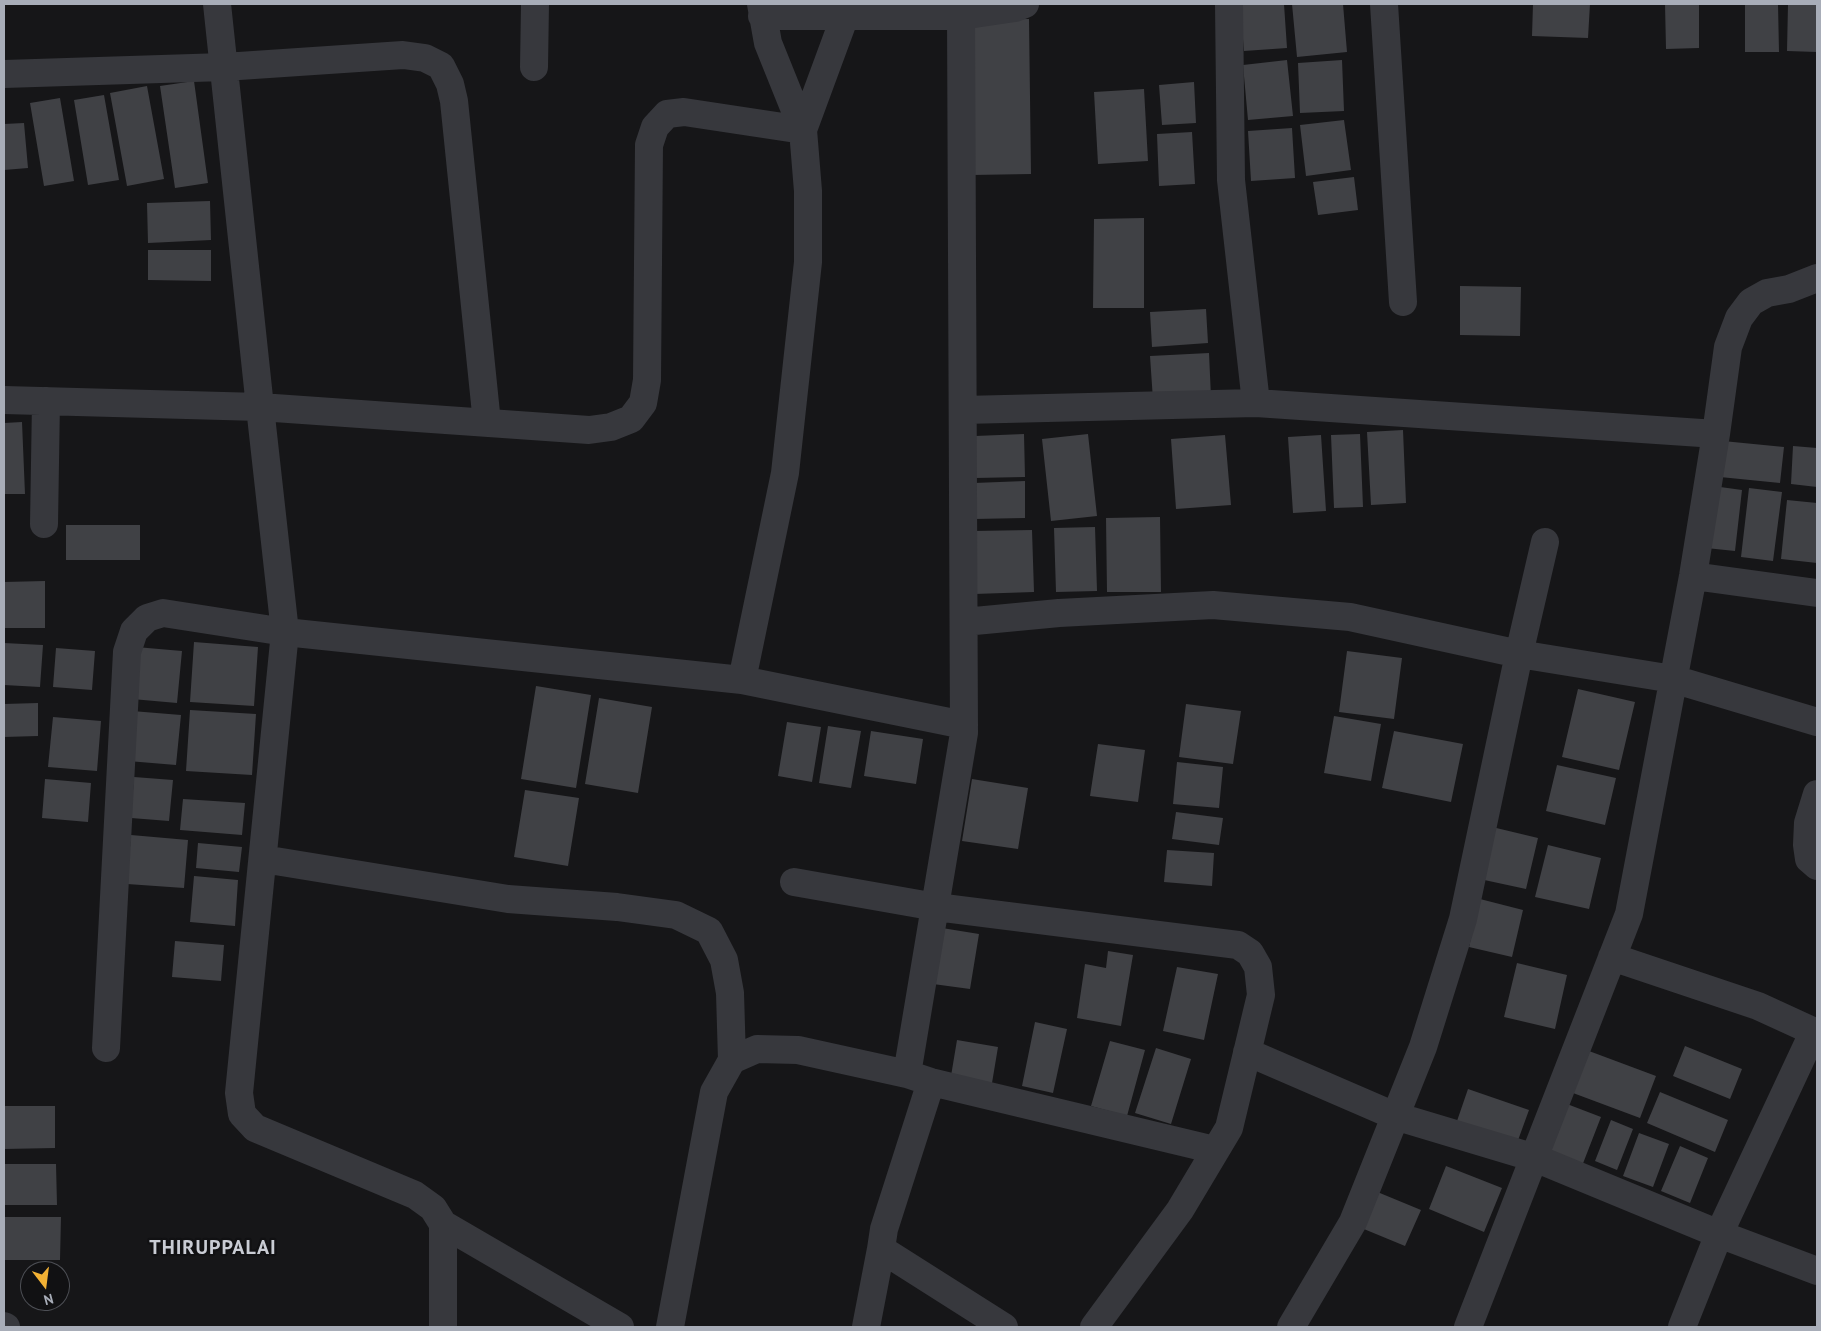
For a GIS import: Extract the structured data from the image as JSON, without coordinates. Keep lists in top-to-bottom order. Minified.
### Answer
{"districts":["THIRUPPALAI"],"north":"bottom"}
